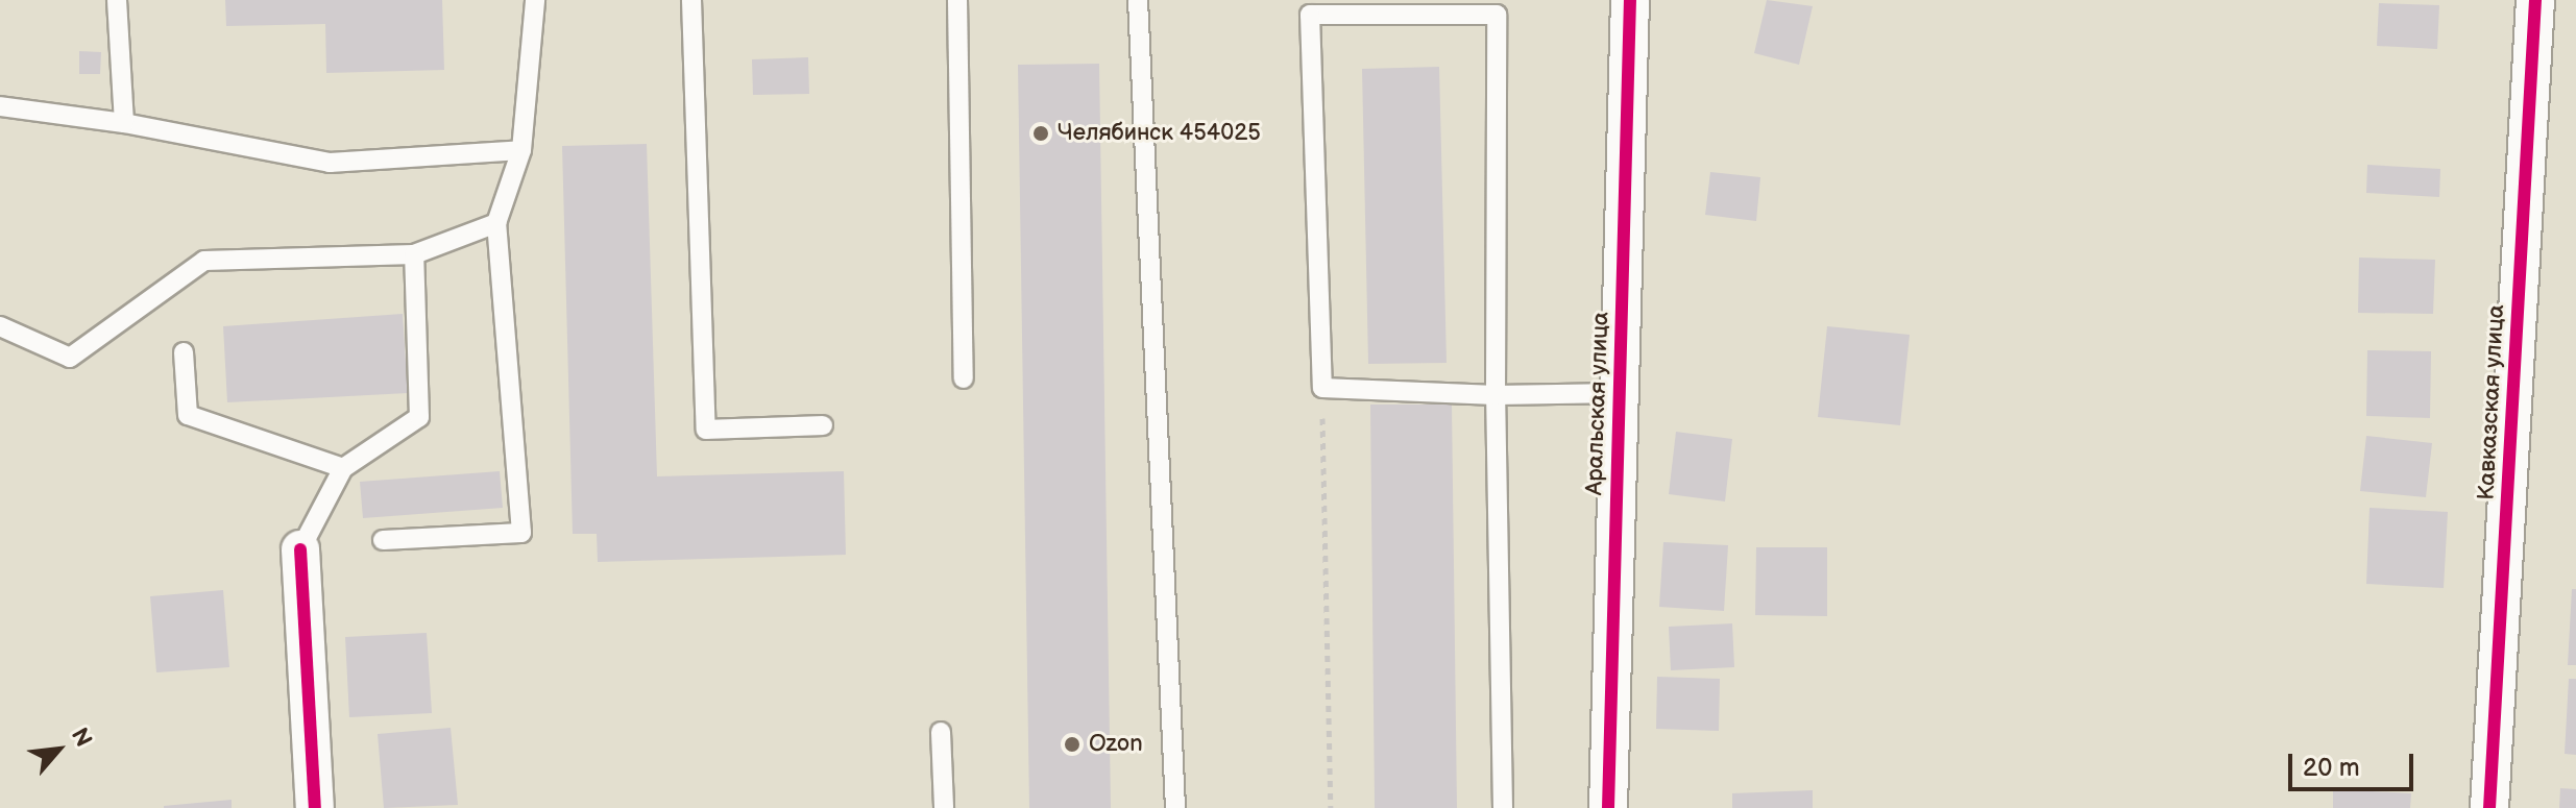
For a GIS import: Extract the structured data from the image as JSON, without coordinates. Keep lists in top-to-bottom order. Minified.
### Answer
{"streets":{"street":["Кавказская улица","Аральская улица"]},"places":["Челябинск 454025","Ozon"],"scale_bar":"20 m","north":"top right"}
